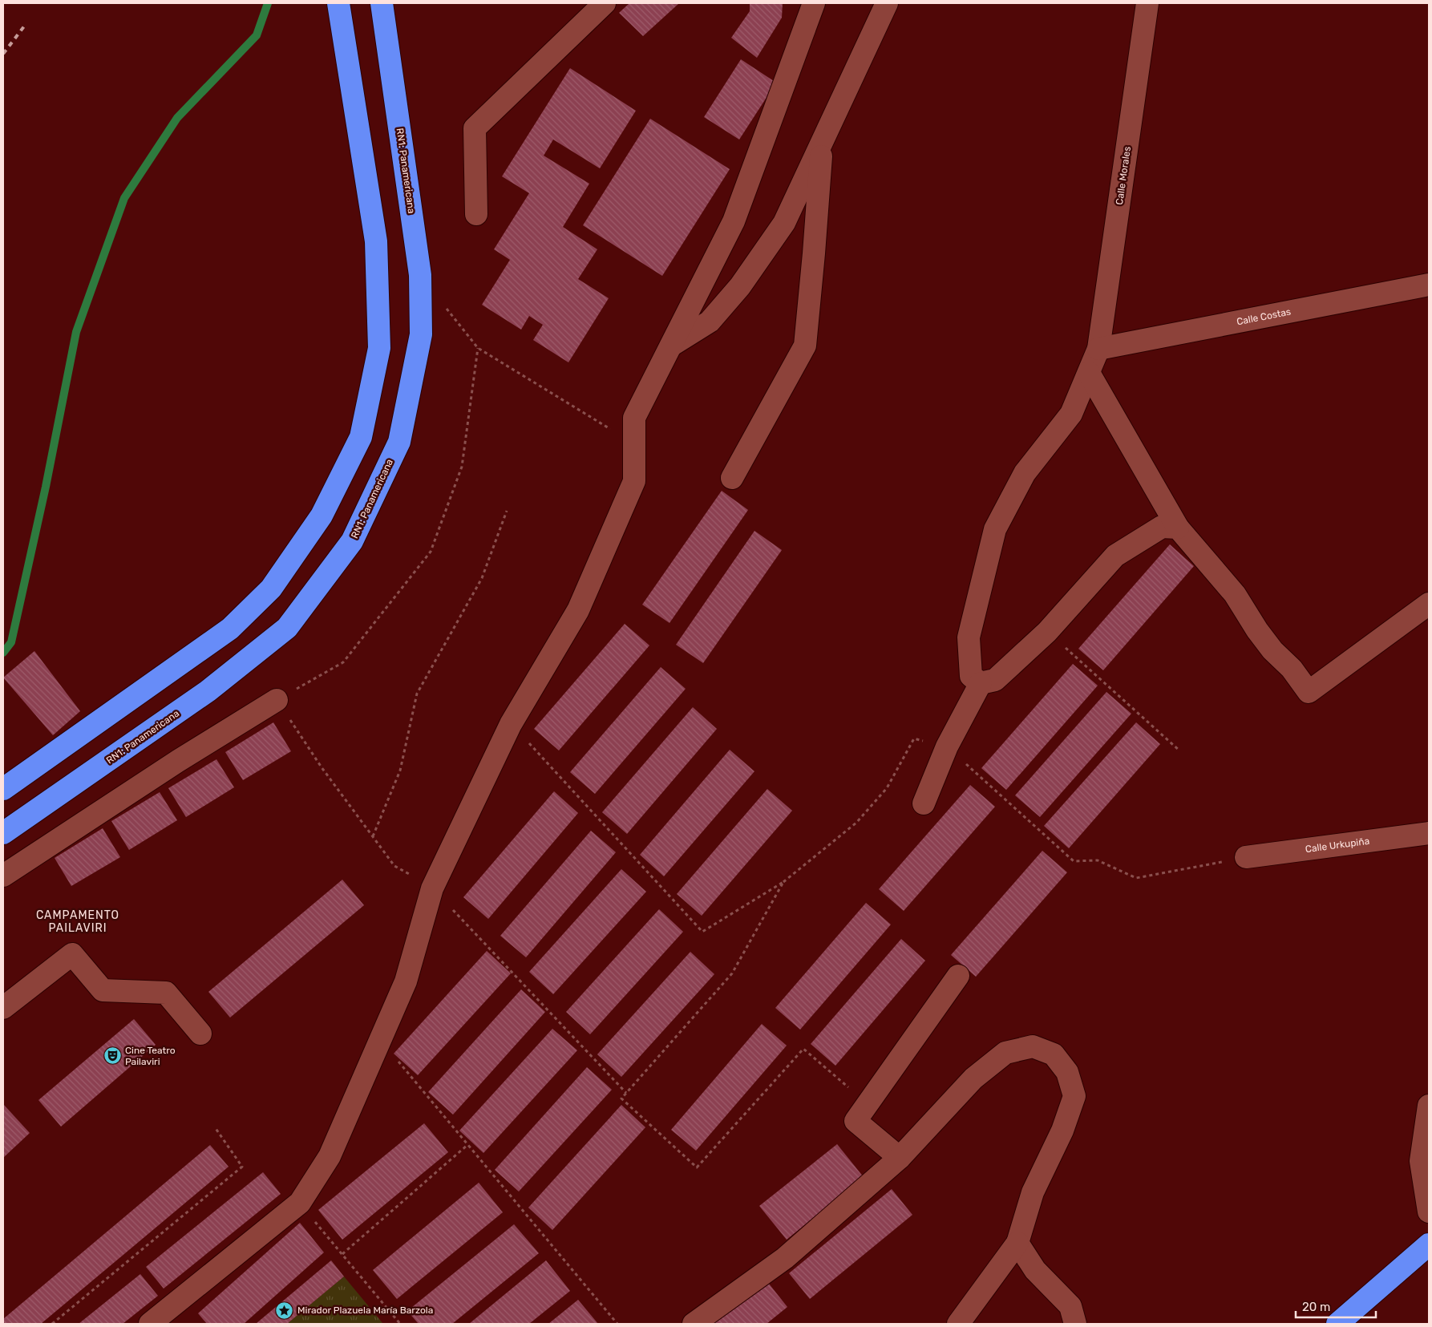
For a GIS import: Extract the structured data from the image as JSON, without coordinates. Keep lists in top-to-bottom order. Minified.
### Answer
{"streets":{"highway":["RN1: Panamericana"],"street":["Calle Morales","Calle Costas","Calle Urkupiña"]},"crossings":[["Calle Morales","Calle Costas"]],"districts":["CAMPAMENTO PAILAVIRI"],"places":{"theatre":["Cine Teatro Pailaviri"],"place":["Mirador Plazuela María Barzola"]},"scale_bar":"20 m"}
